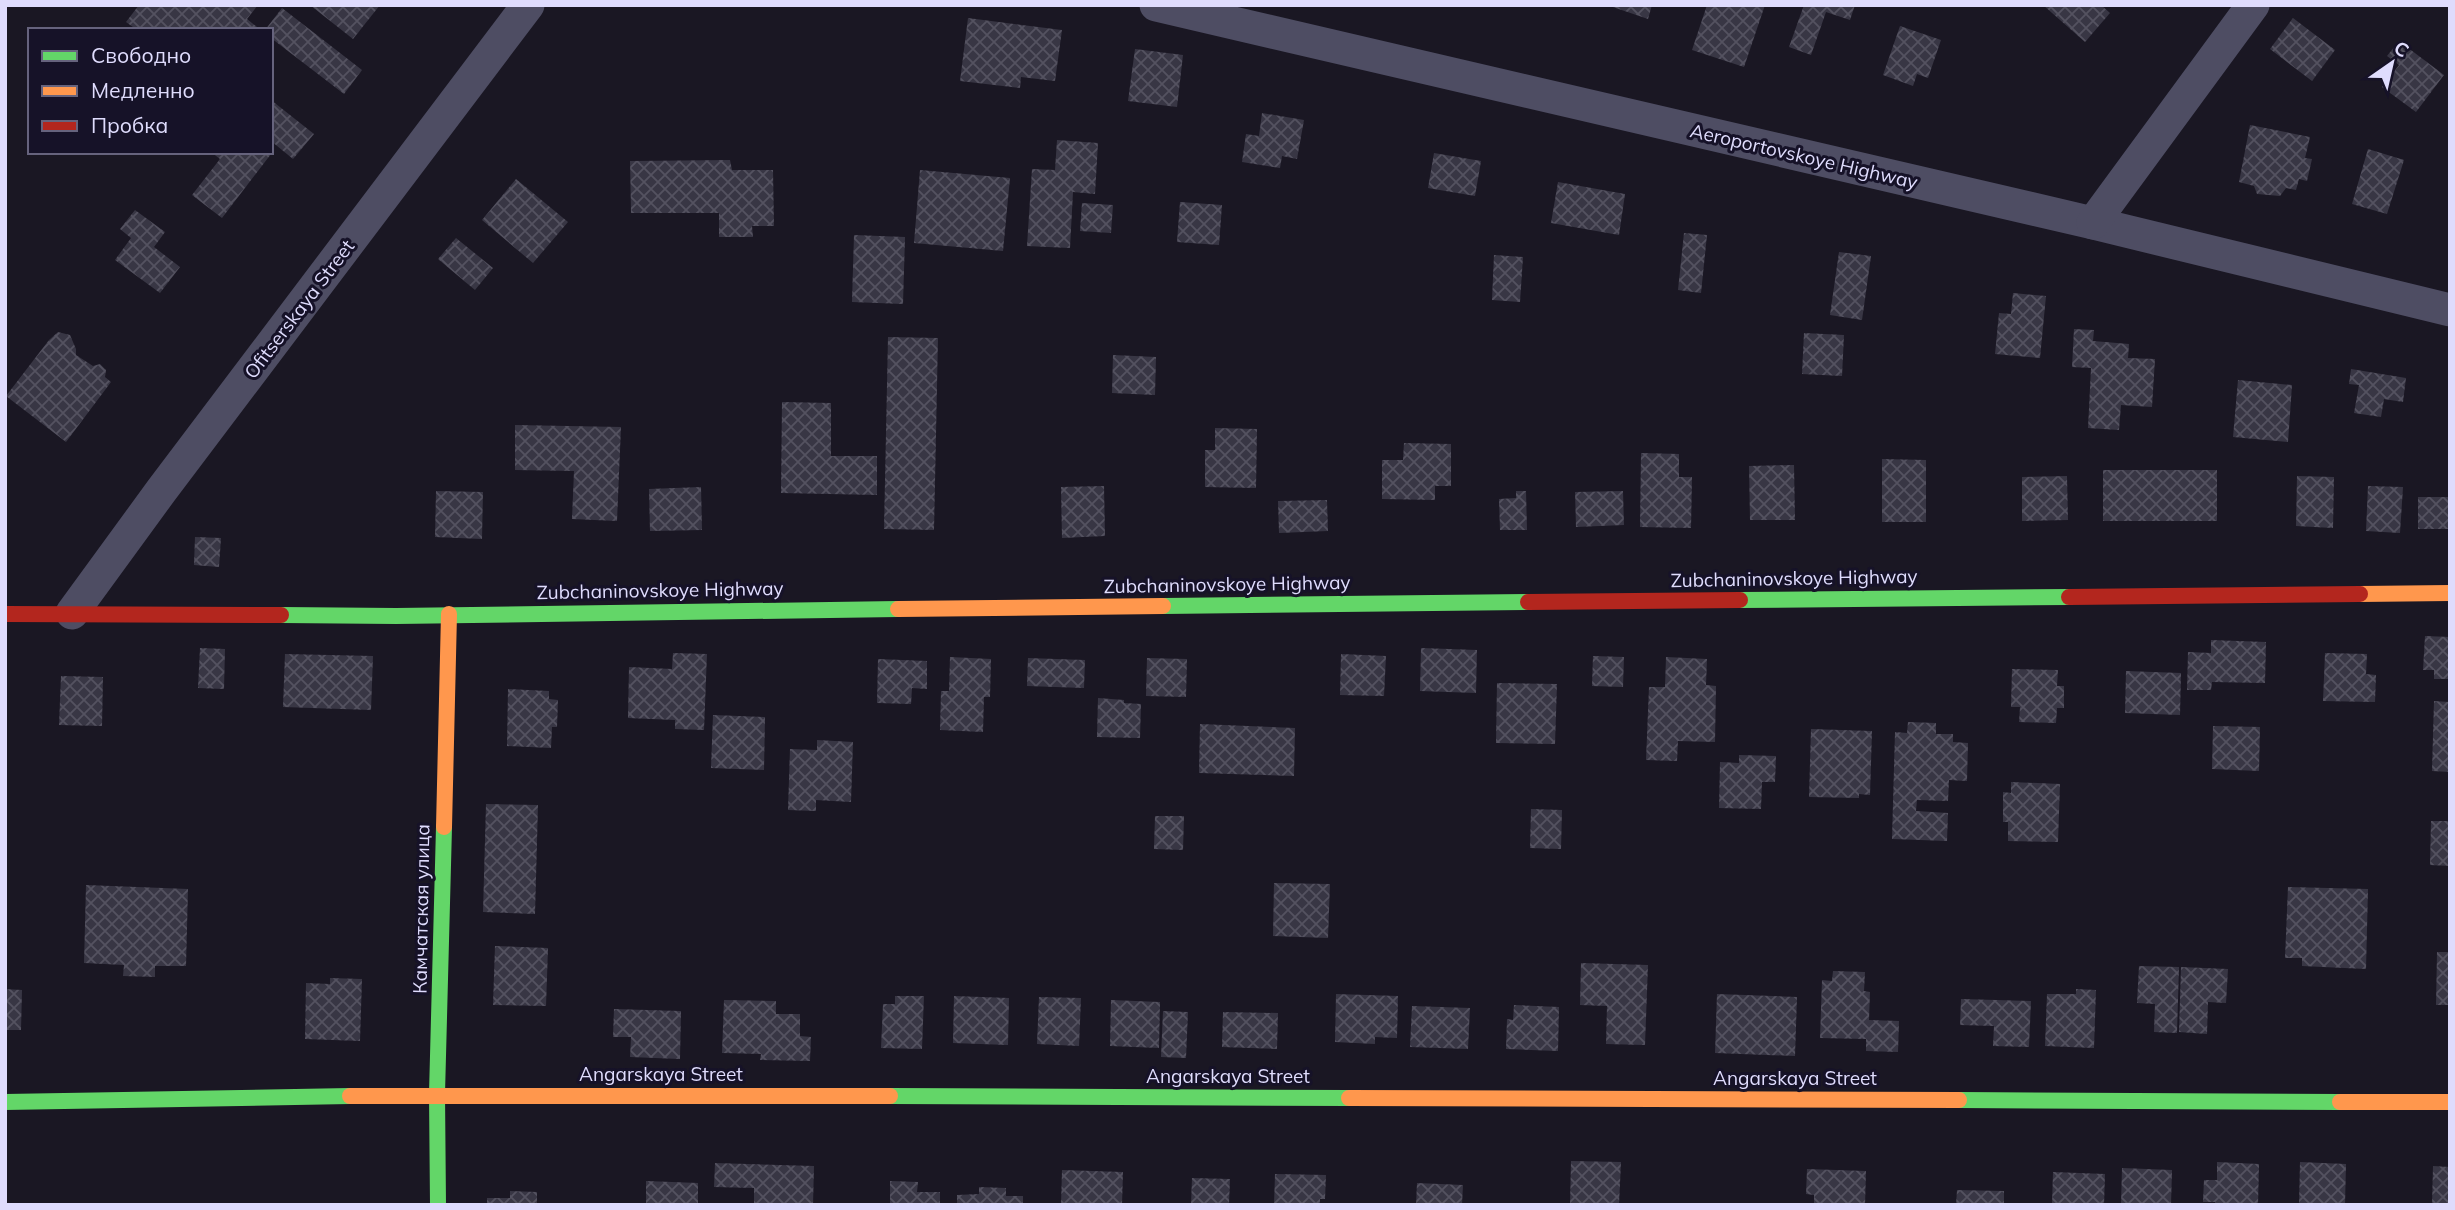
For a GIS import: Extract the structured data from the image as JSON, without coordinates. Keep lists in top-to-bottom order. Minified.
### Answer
{"streets":{"street":["Aeroportovskoye Highway","Ofitserskaya Street","Zubchaninovskoye Highway","Камчатская улица","Angarskaya Street"]},"crossings":[["Ofitserskaya Street","Zubchaninovskoye Highway"],["Zubchaninovskoye Highway","Камчатская улица"],["Камчатская улица","Angarskaya Street"]],"legend":["Свободно","Медленно","Пробка"],"north":"top right"}
